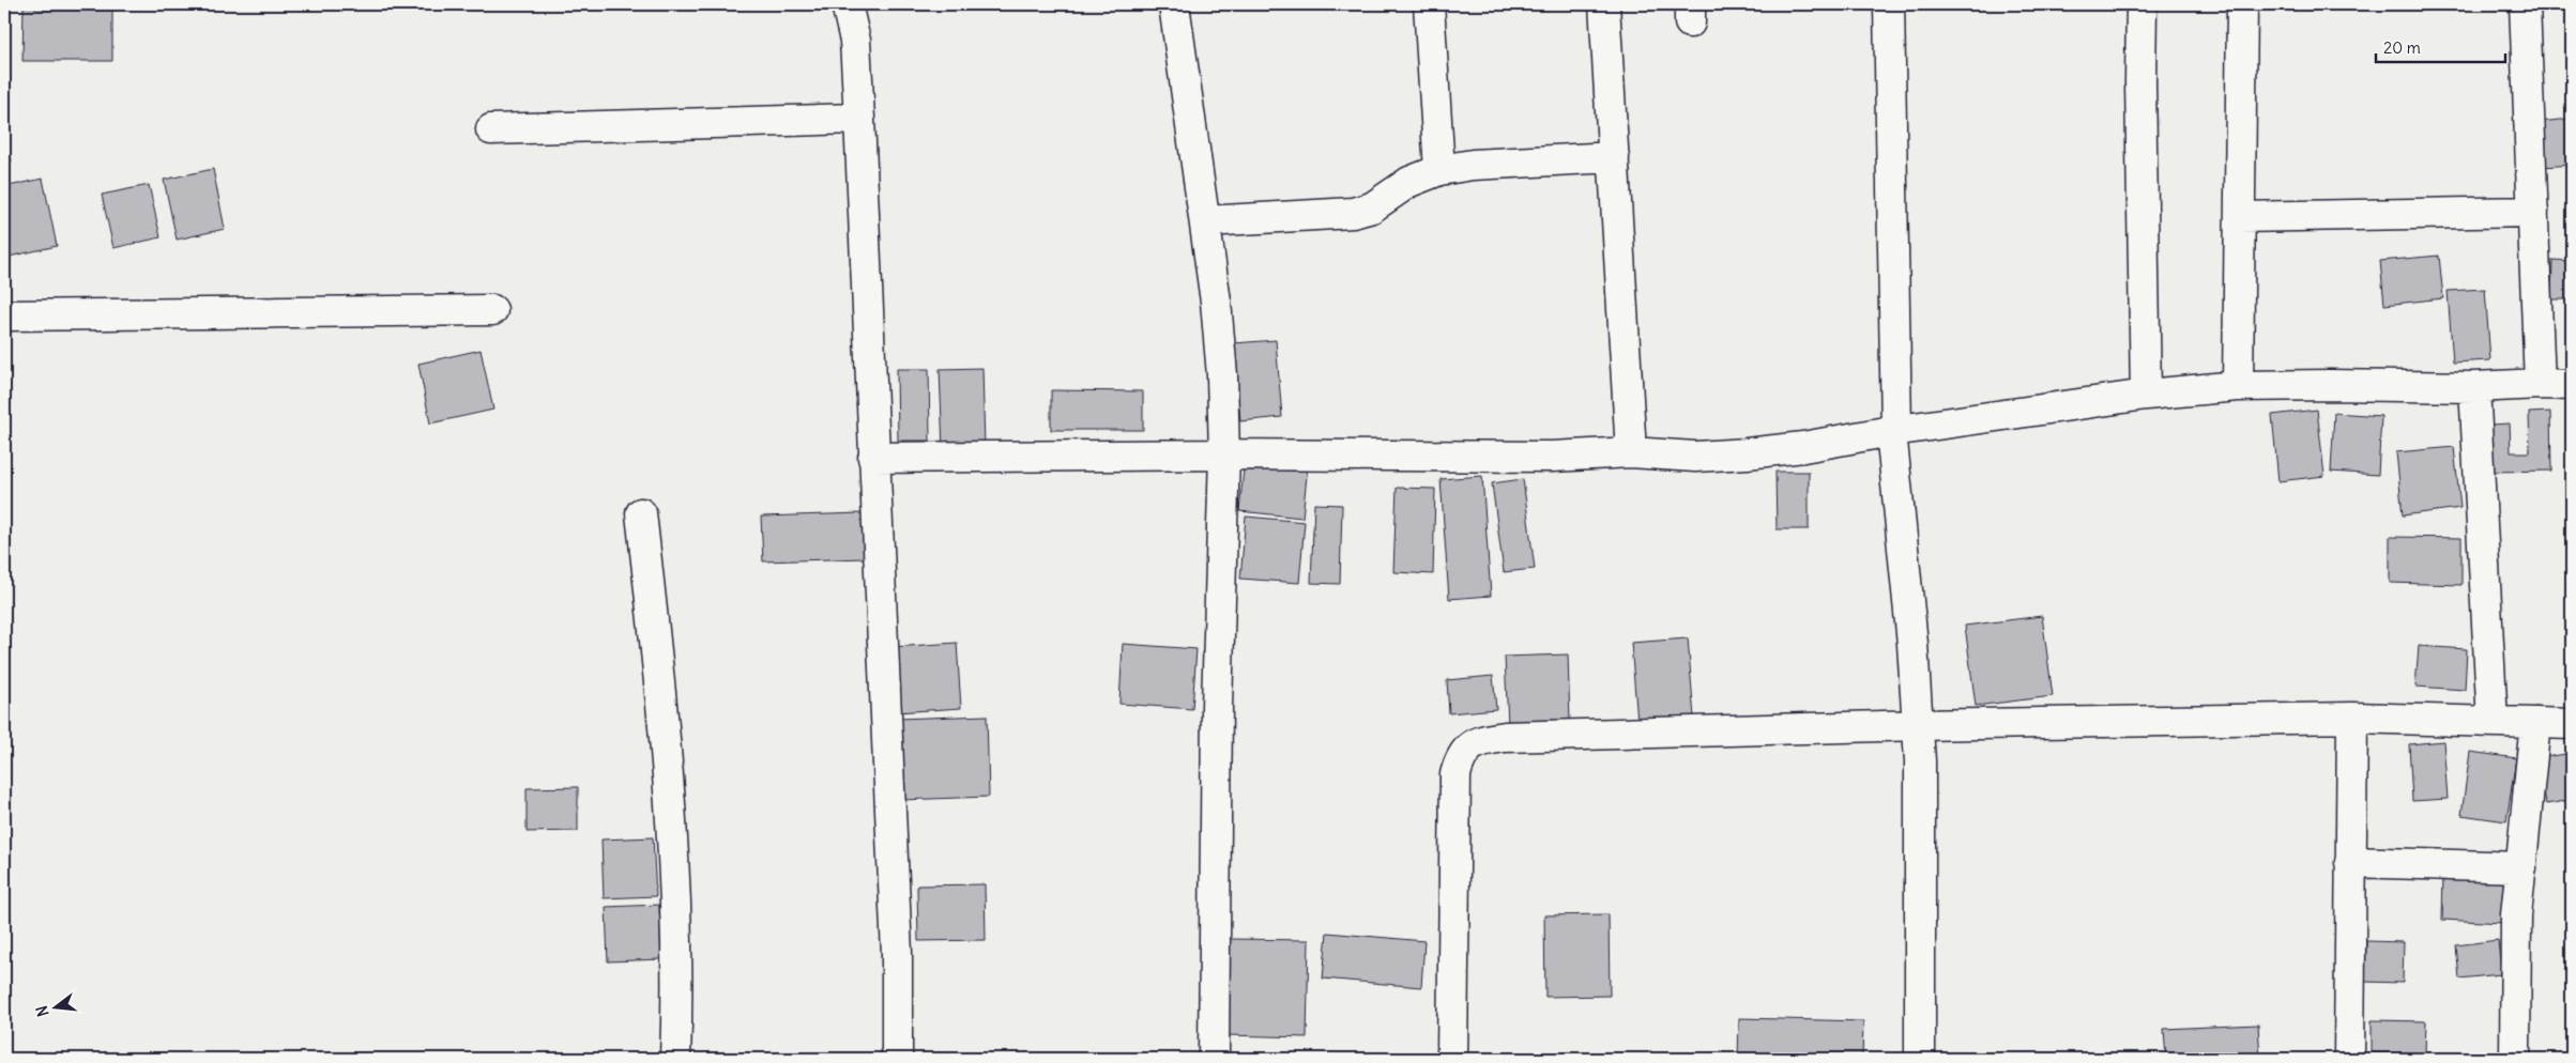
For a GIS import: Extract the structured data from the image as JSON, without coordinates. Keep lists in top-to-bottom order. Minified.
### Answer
{"scale_bar":"20 m","north":"left"}
